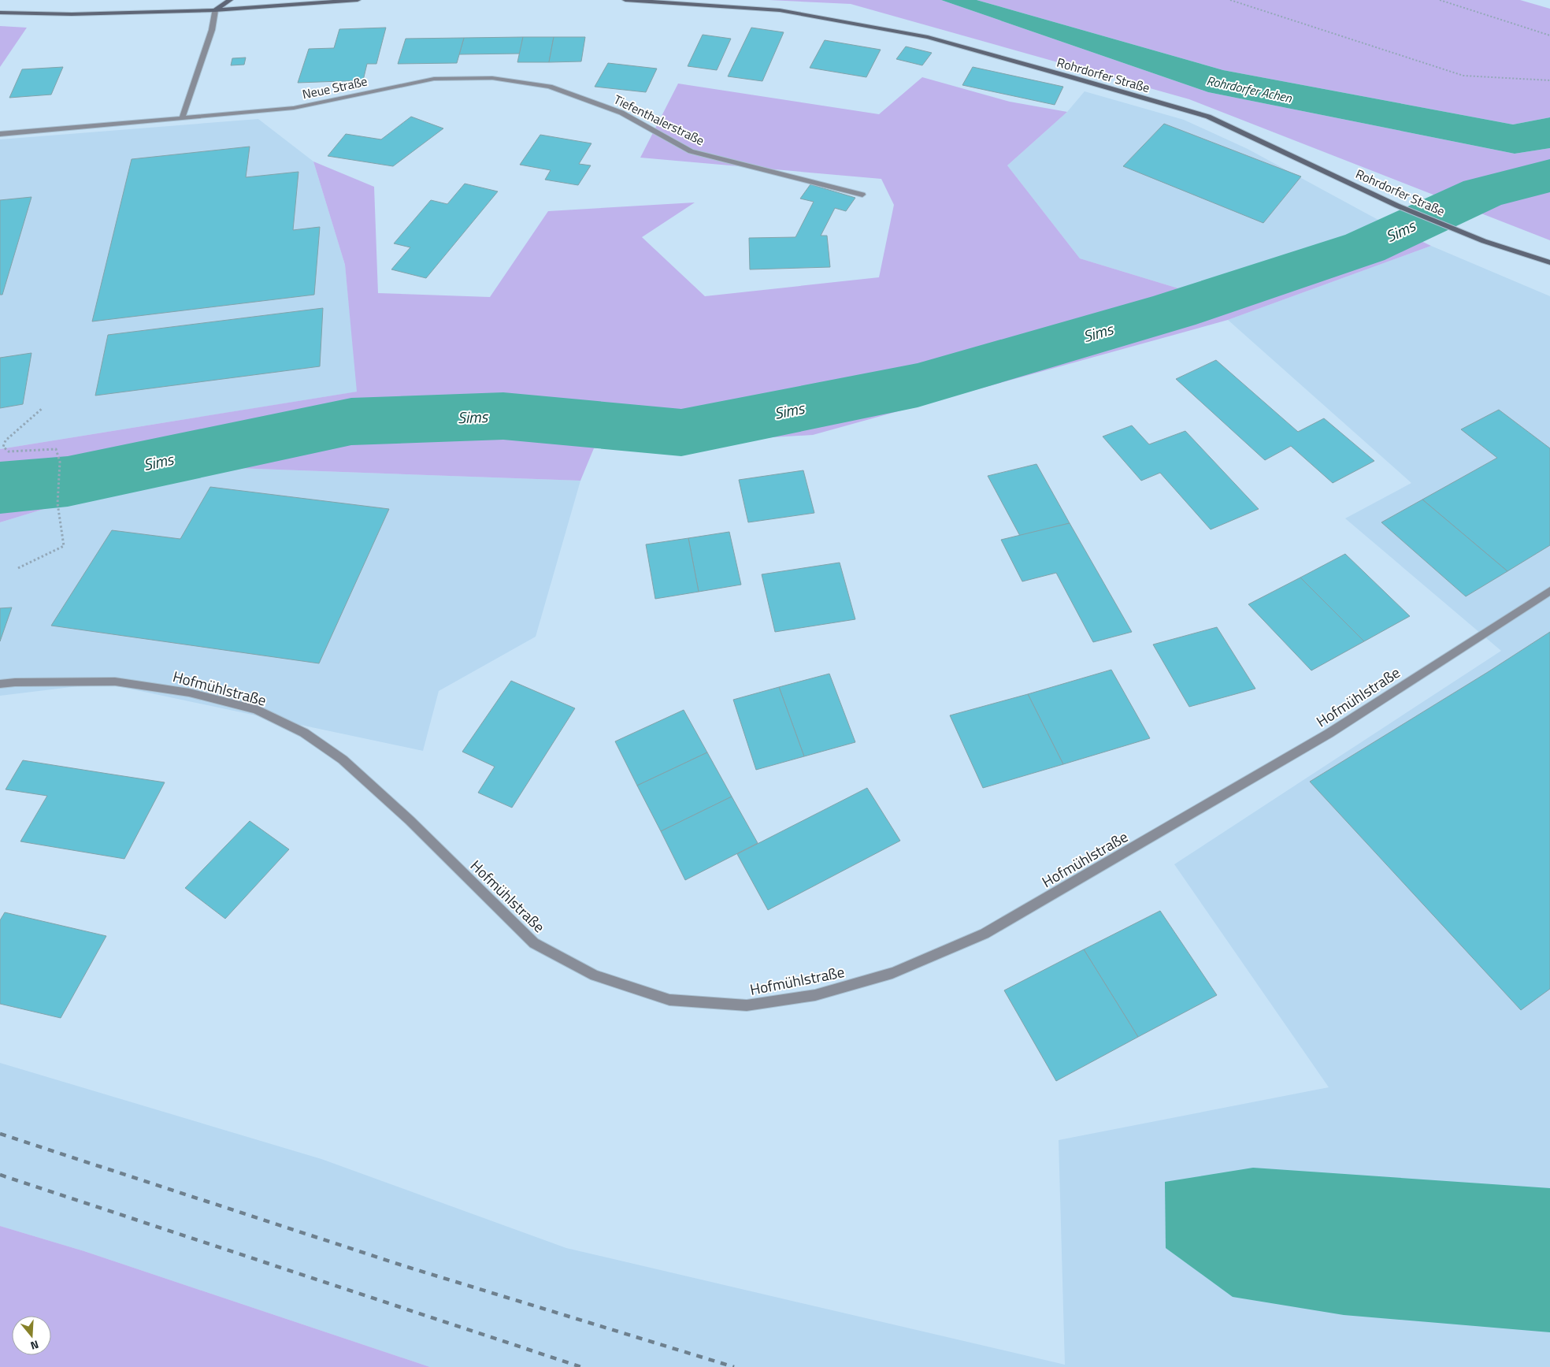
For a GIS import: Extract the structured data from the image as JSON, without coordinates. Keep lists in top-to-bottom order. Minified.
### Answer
{"streets":{"main road":["Rohrdorfer Straße"],"street":["Neue Straße","Tiefenthalerstraße","Hofmühlstraße"]},"crossings":[["Neue Straße","Tiefenthalerstraße"]],"water":["Rohrdorfer Achen","Sims"],"north":"bottom"}
